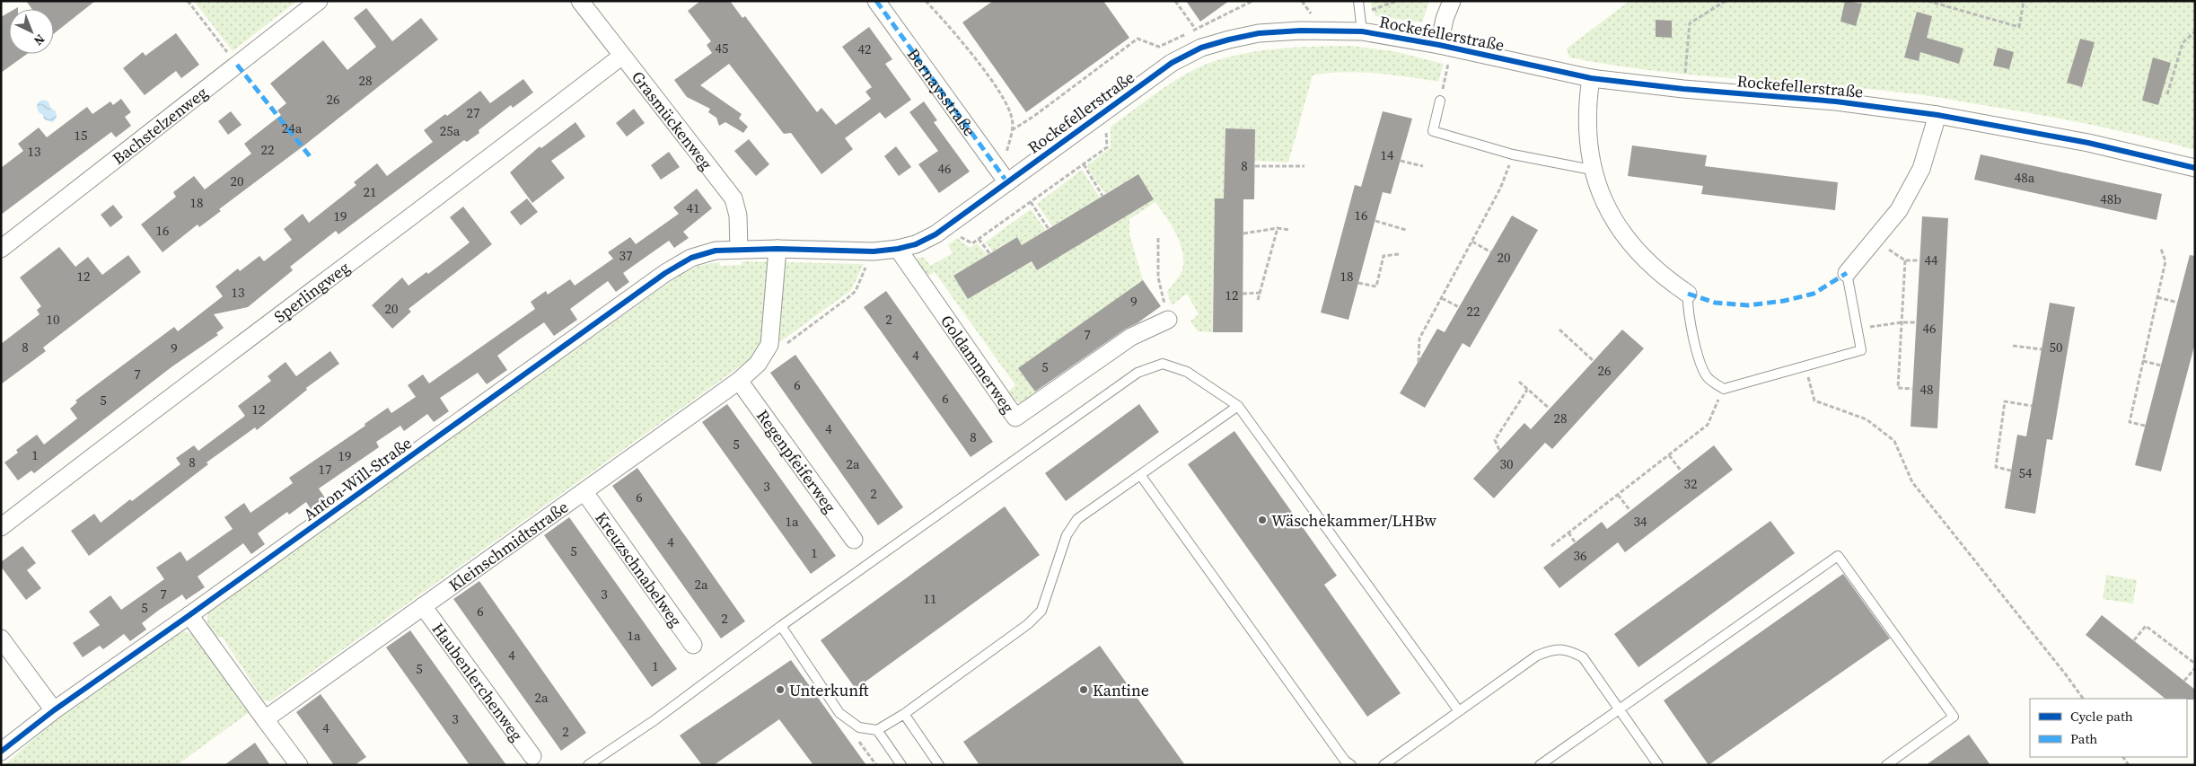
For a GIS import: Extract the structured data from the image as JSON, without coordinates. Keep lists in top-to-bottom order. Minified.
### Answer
{"streets":{"street":["Rockefellerstraße","Bernaysstraße","Grasmückenweg","Bachstelzenweg","Sperlingweg","Goldammerweg","Regenpfeiferweg","Anton-Will-Straße","Kleinschmidtstraße","Kreuzschnabelweg","Haubenlerchenweg"]},"crossings":[["Rockefellerstraße","Bernaysstraße"],["Rockefellerstraße","Grasmückenweg"],["Rockefellerstraße","Goldammerweg"],["Rockefellerstraße","Anton-Will-Straße"],["Rockefellerstraße","Kleinschmidtstraße"],["Grasmückenweg","Sperlingweg"],["Grasmückenweg","Anton-Will-Straße"],["Regenpfeiferweg","Kleinschmidtstraße"],["Kleinschmidtstraße","Kreuzschnabelweg"],["Kleinschmidtstraße","Haubenlerchenweg"]],"places":["Wäschekammer/LHBw","Unterkunft","Kantine"],"house_numbers":["45","42","28","26","27","24a","25a","15","22","13","14","8","46","48a","20","21","48b","18","41","16","19","16","37","20","44","12","18","13","12","9","20","22","10","2","46","7","8","50","9","4","5","26","7","6","48","6","5","12","28","4","8","5","1","19","8","2a","30","17","54","32","3","2","6","1a","34","4","5","1","36","2a","7","3","11","5","6","2","1a","4","1","5","2a","3","4","2"],"legend":["Cycle path","Path"],"north":"bottom right"}
